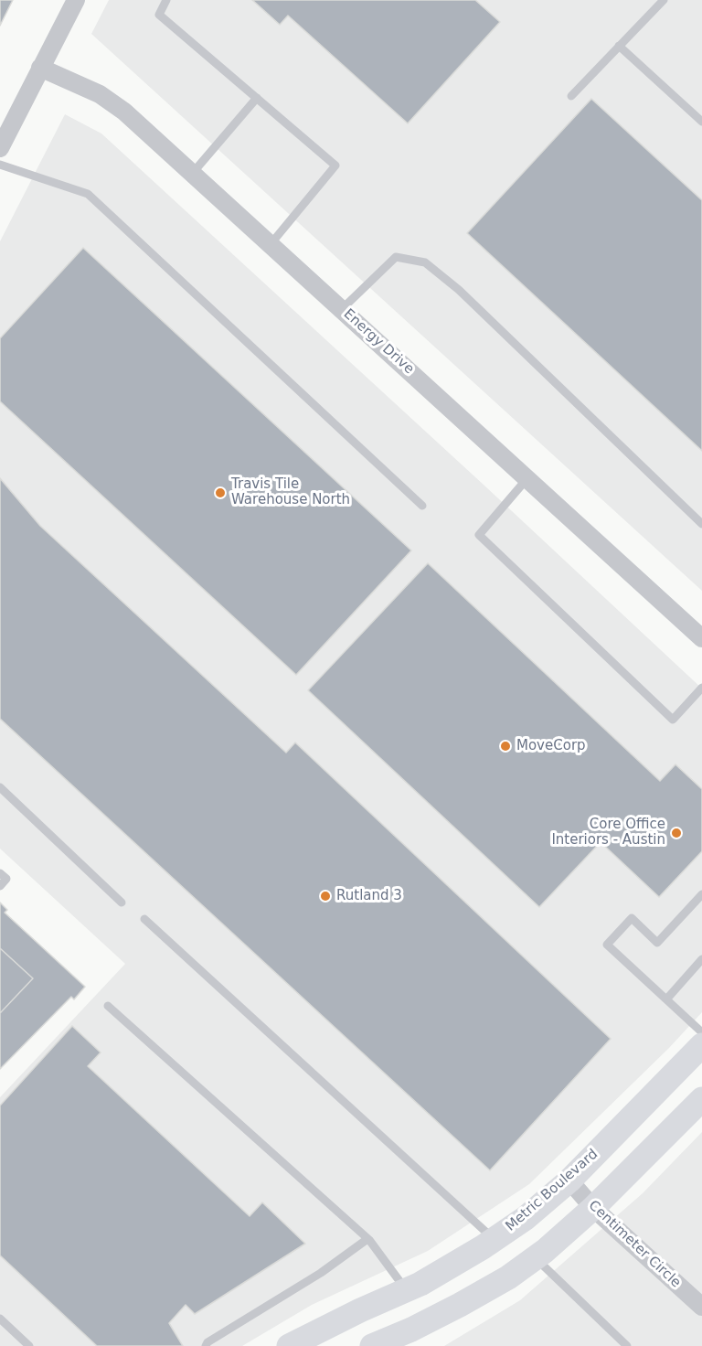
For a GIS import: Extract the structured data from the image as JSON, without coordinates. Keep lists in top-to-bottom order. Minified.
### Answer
{"streets":{"main road":["Metric Boulevard"],"street":["Energy Drive","Centimeter Circle"]},"crossings":[["Metric Boulevard","Centimeter Circle"]],"places":["Travis Tile Warehouse North","MoveCorp","Core Office Interiors - Austin","Rutland 3"]}
